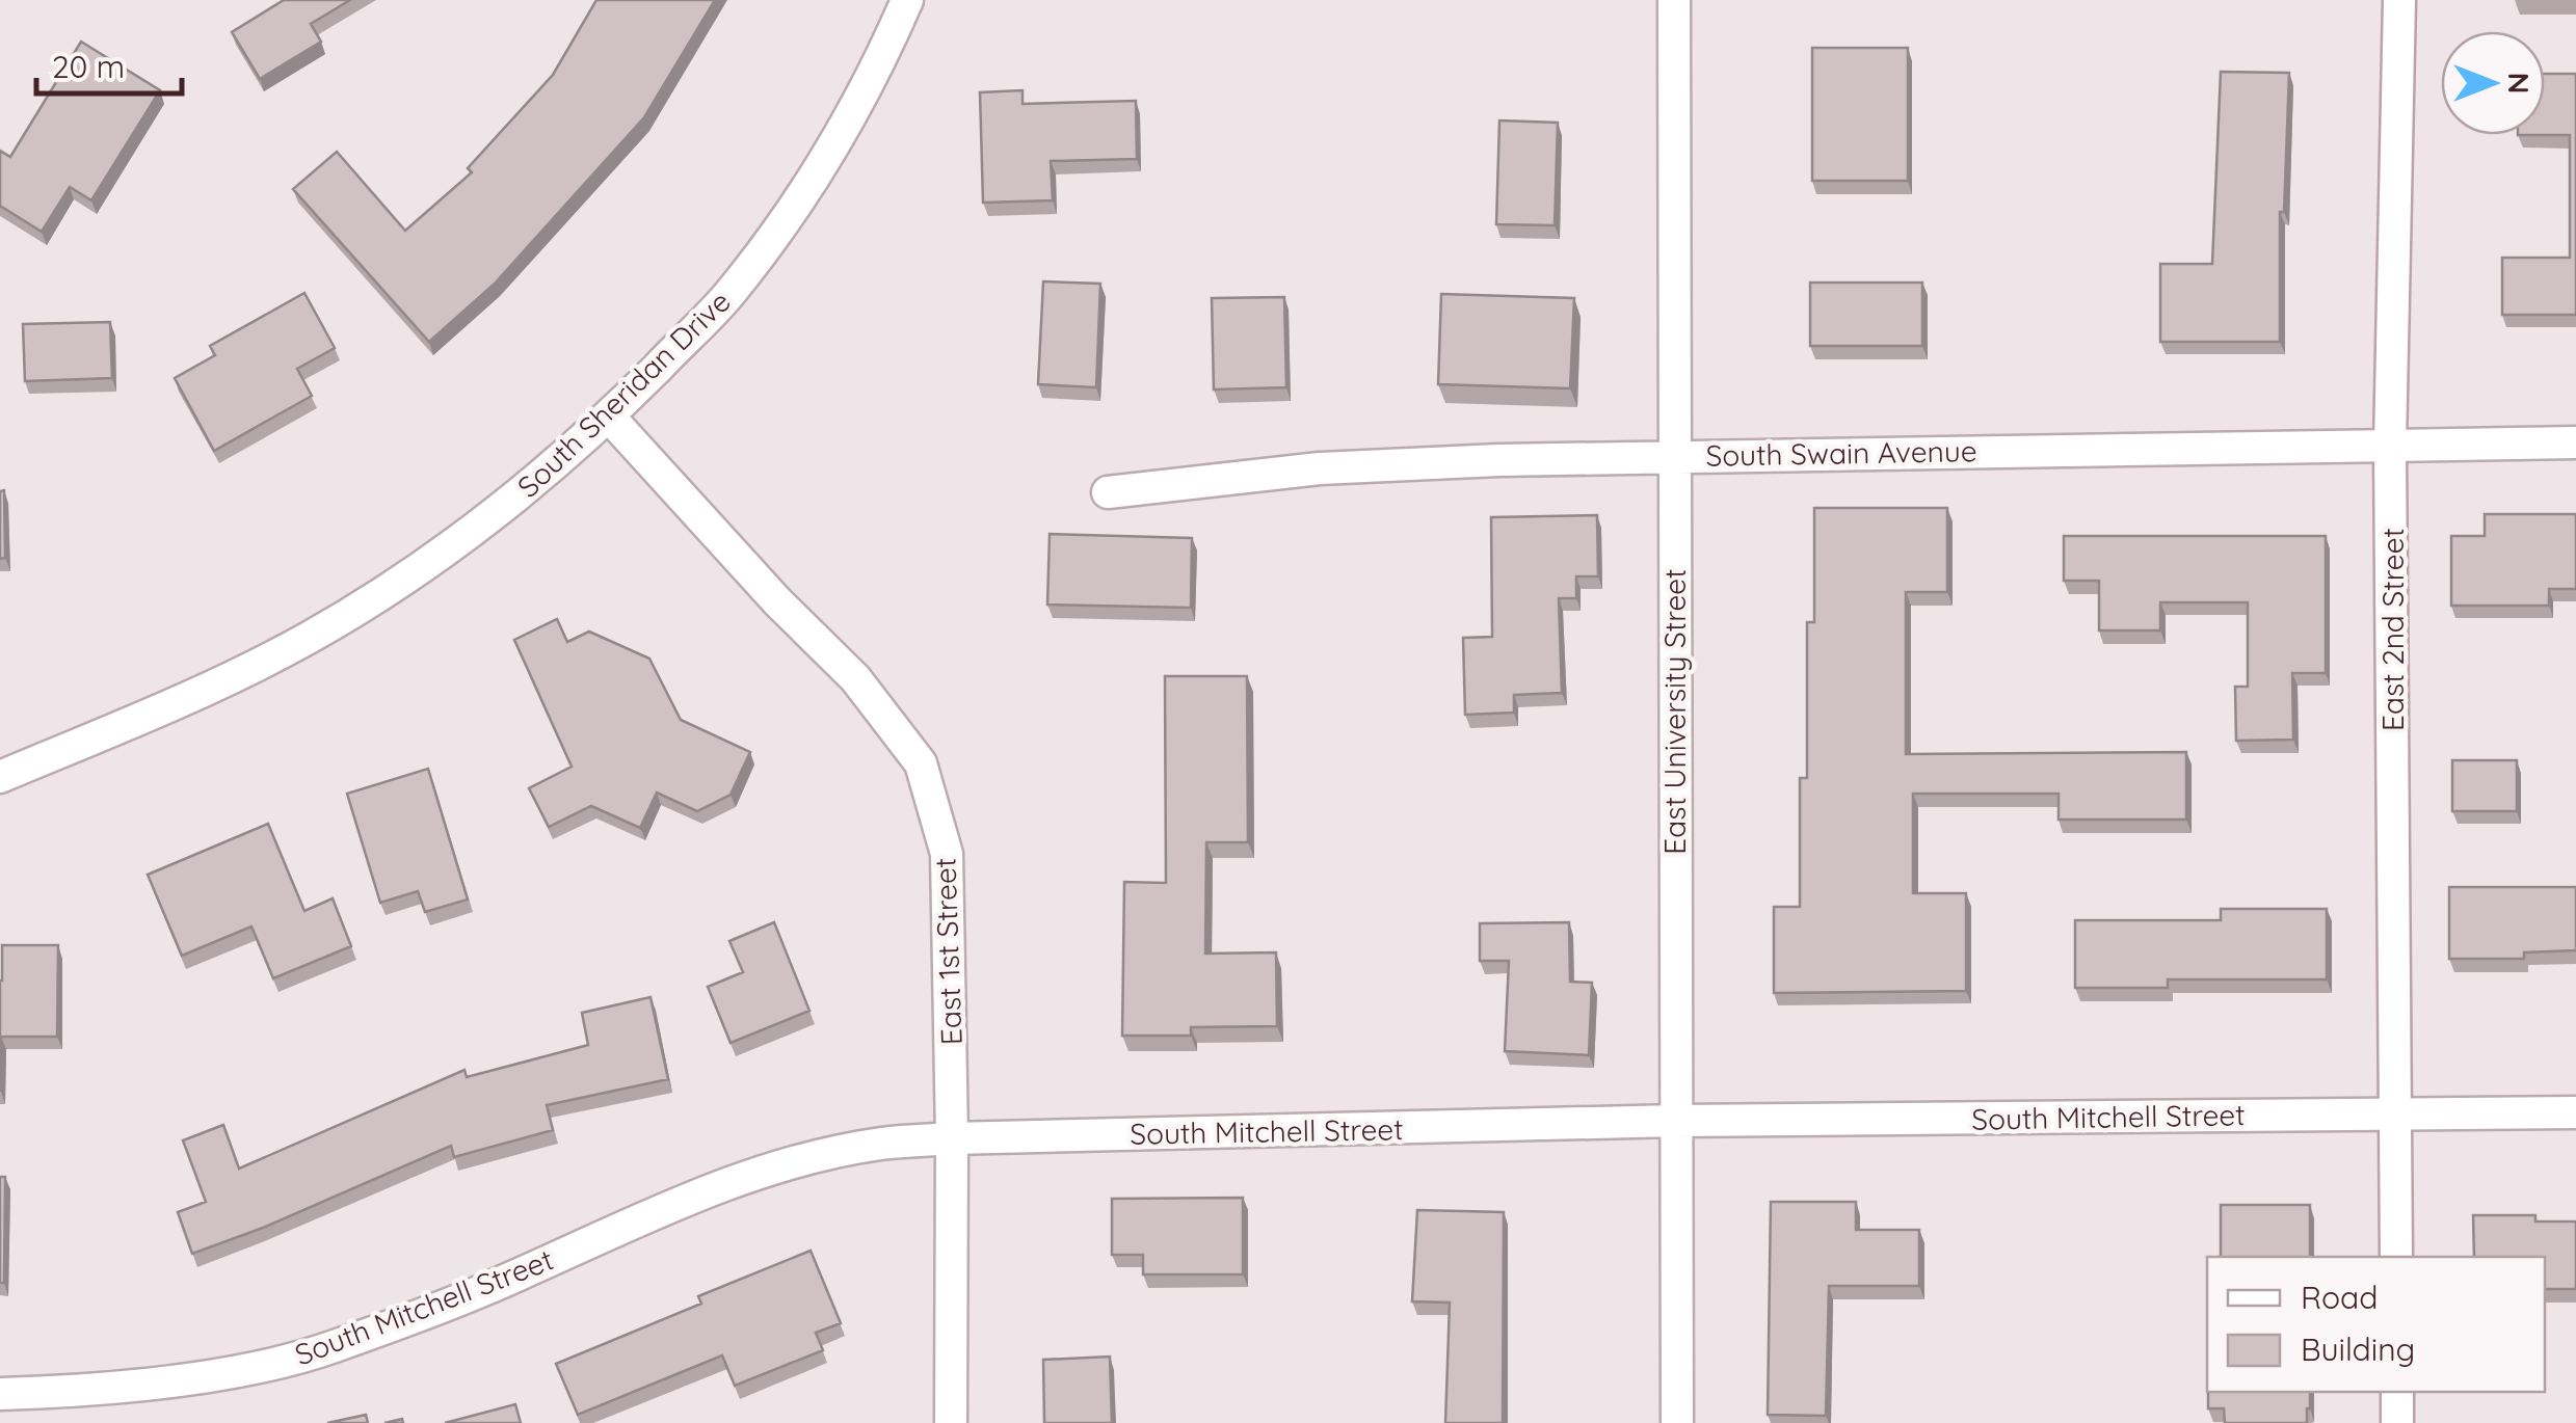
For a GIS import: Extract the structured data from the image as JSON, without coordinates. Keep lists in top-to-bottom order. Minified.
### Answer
{"streets":{"street":["South Sheridan Drive","South Swain Avenue","East 2nd Street","East University Street","East 1st Street","South Mitchell Street"]},"crossings":[["South Sheridan Drive","East 1st Street"],["South Swain Avenue","East 2nd Street"],["South Swain Avenue","East University Street"],["East 2nd Street","South Mitchell Street"],["East University Street","South Mitchell Street"],["East 1st Street","South Mitchell Street"]],"legend":["Road","Building"],"scale_bar":"20 m","north":"right"}
